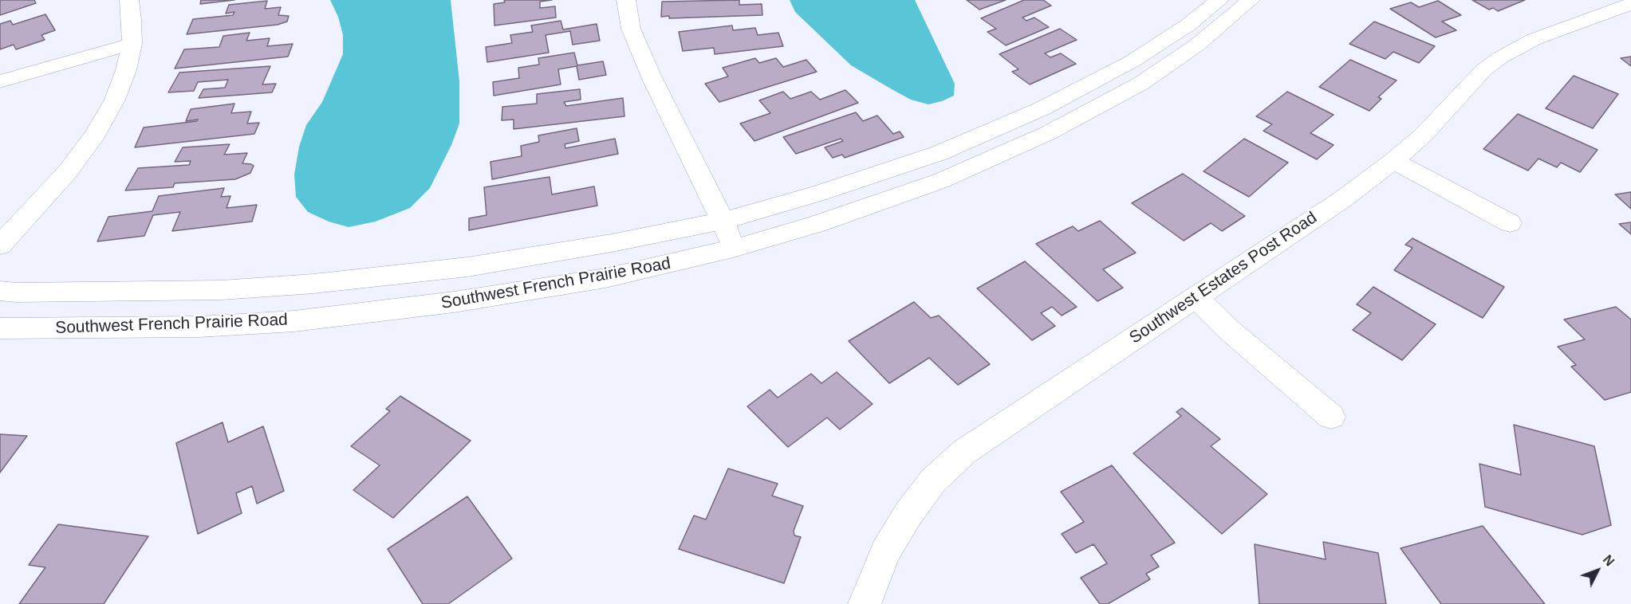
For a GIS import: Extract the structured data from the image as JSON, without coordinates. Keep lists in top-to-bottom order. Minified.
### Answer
{"streets":{"street":["Southwest Estates Post Road","Southwest French Prairie Road"]},"north":"top right"}
